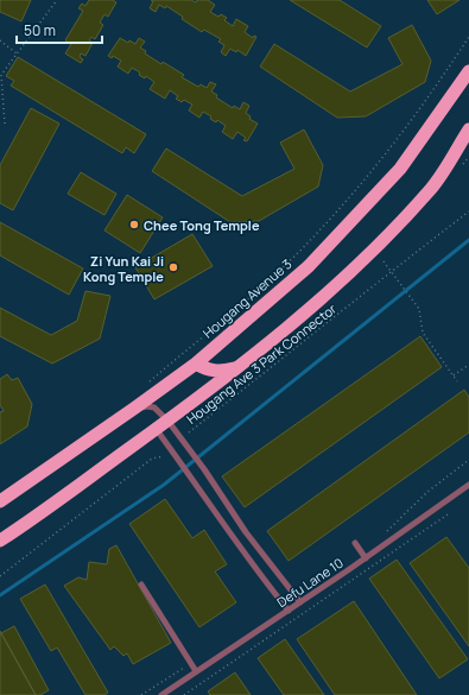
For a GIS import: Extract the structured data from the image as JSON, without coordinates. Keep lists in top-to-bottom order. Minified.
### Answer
{"streets":{"highway":["Hougang Avenue 3"],"lane":["Defu Lane 10"],"path":["Hougang Ave 3 Park Connector"]},"places":["Chee Tong Temple","Zi Yun Kai Ji Kong Temple"],"scale_bar":"50 m"}
